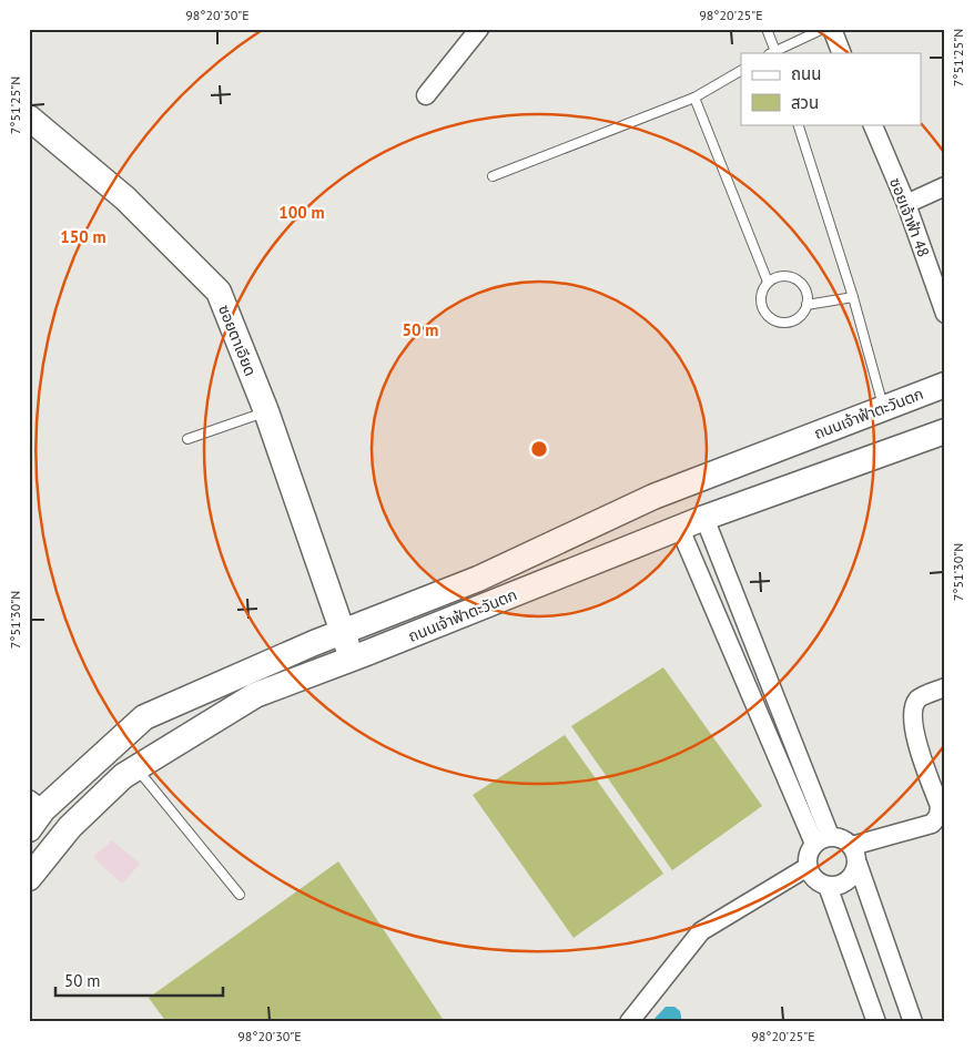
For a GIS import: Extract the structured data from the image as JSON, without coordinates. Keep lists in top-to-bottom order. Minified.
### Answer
{"streets":{"main road":["ซอยตาเอียด","ถนนเจ้าฟ้าตะวันตก"],"street":["ซอยเจ้าฟ้า 48"]},"crossings":[["ซอยตาเอียด","ถนนเจ้าฟ้าตะวันตก"]],"legend":["ถนน","สวน"],"scale_bar":"50 m","coordinates":["98°20'30\"E","98°20'25\"E","7°51'25\"N","7°51'30\"N"],"rings":["100 m","150 m","50 m"]}
